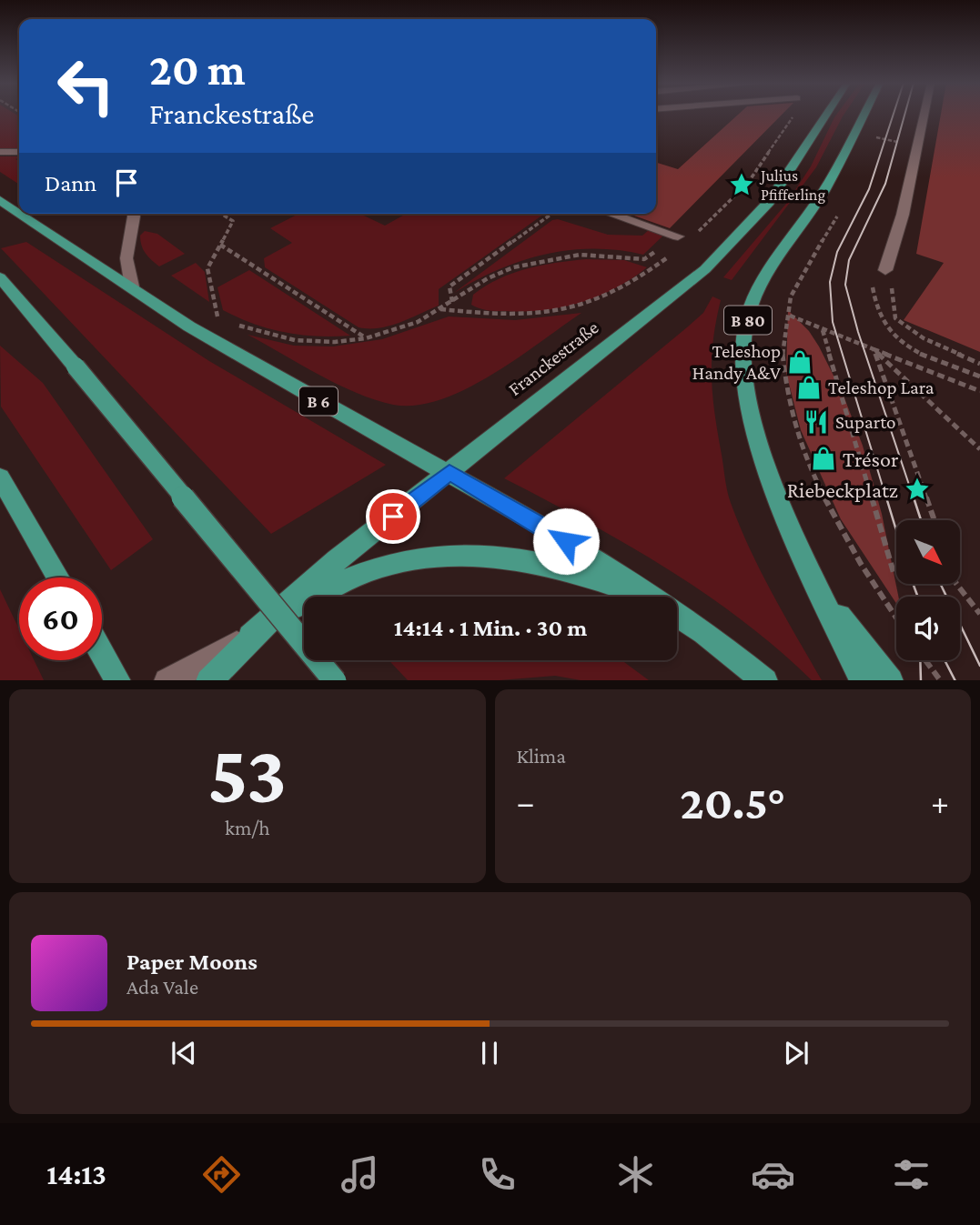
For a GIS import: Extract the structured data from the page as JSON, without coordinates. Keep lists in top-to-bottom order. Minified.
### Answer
{"streets":{"main road":["B 80","Franckestraße","B 6"]},"crossings":[["Franckestraße","B 6"]],"places":{"place":["Julius Pfifferling","Riebeckplatz"],"shop":["Teleshop Handy A&V","Teleshop Lara","Trésor"],"restaurant":["Suparto"]},"north":"bottom right","page":{"turn":["20 m","Franckestraße"],"then":"Dann","limit":"60","trip":"14:14 · 1 Min. · 30 m","tile":[["53","km/h"],"Klima"],"heat":["−","20.5°","+"],"song":["Paper Moons","Ada Vale"],"tabs":"14:13"}}
